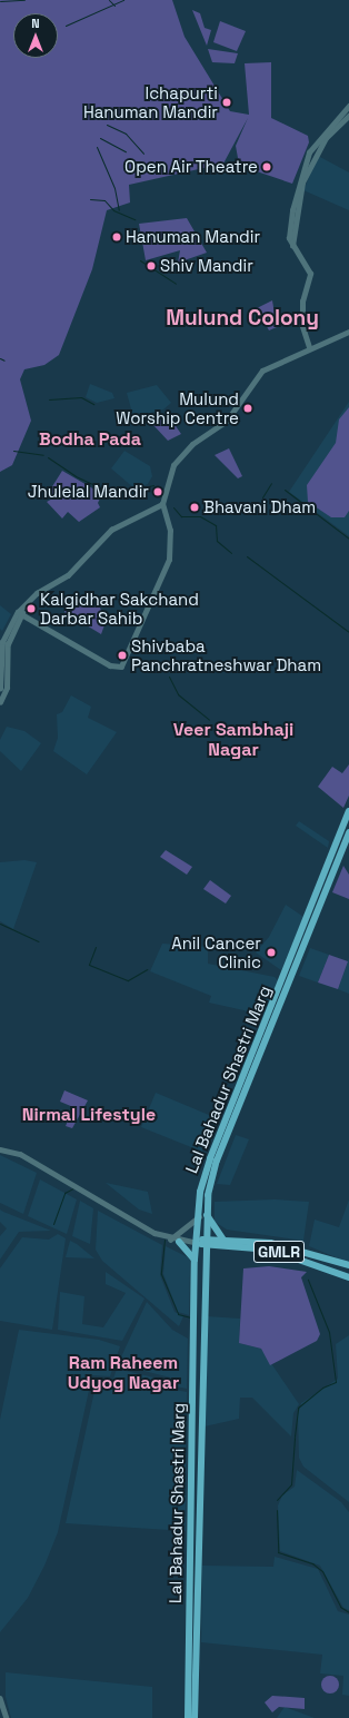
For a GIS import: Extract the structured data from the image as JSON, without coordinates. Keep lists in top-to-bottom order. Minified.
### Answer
{"streets":{"main road":["Lal Bahadur Shastri Marg","GMLR"]},"crossings":[["Lal Bahadur Shastri Marg","GMLR"]],"districts":["Mulund Colony","Bodha Pada","Veer Sambhaji Nagar","Nirmal Lifestyle","Ram Raheem Udyog Nagar"],"places":["Ichapurti Hanuman Mandir","Open Air Theatre","Hanuman Mandir","Shiv Mandir","Mulund Worship Centre","Jhulelal Mandir","Bhavani Dham","Kalgidhar Sakchand Darbar Sahib","Shivbaba Panchratneshwar Dham","Anil Cancer Clinic"],"north":"top"}
